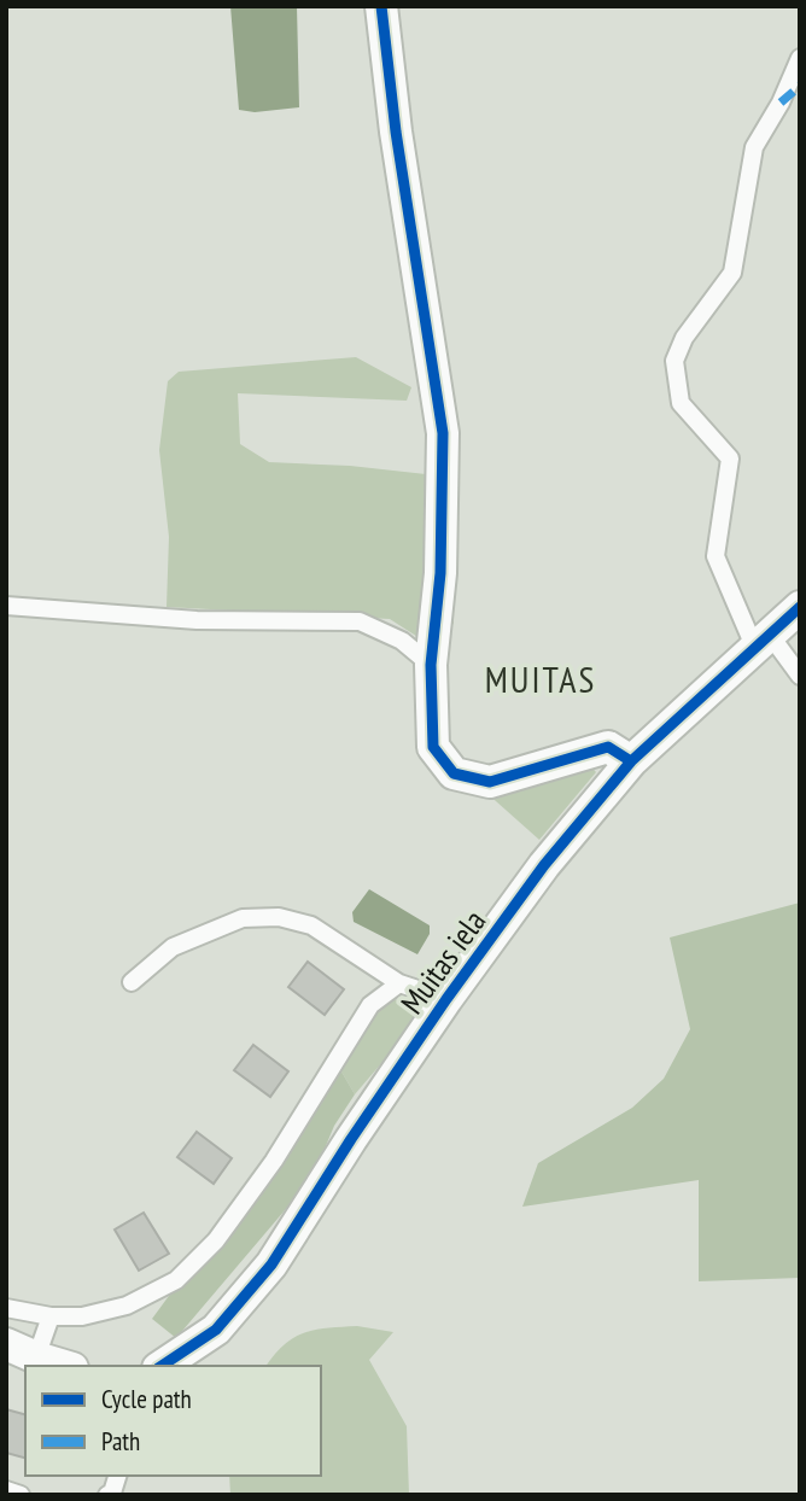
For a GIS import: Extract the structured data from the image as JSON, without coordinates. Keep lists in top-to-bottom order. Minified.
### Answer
{"streets":{"street":["Muitas iela"]},"districts":["MUITAS"],"legend":["Cycle path","Path"]}
